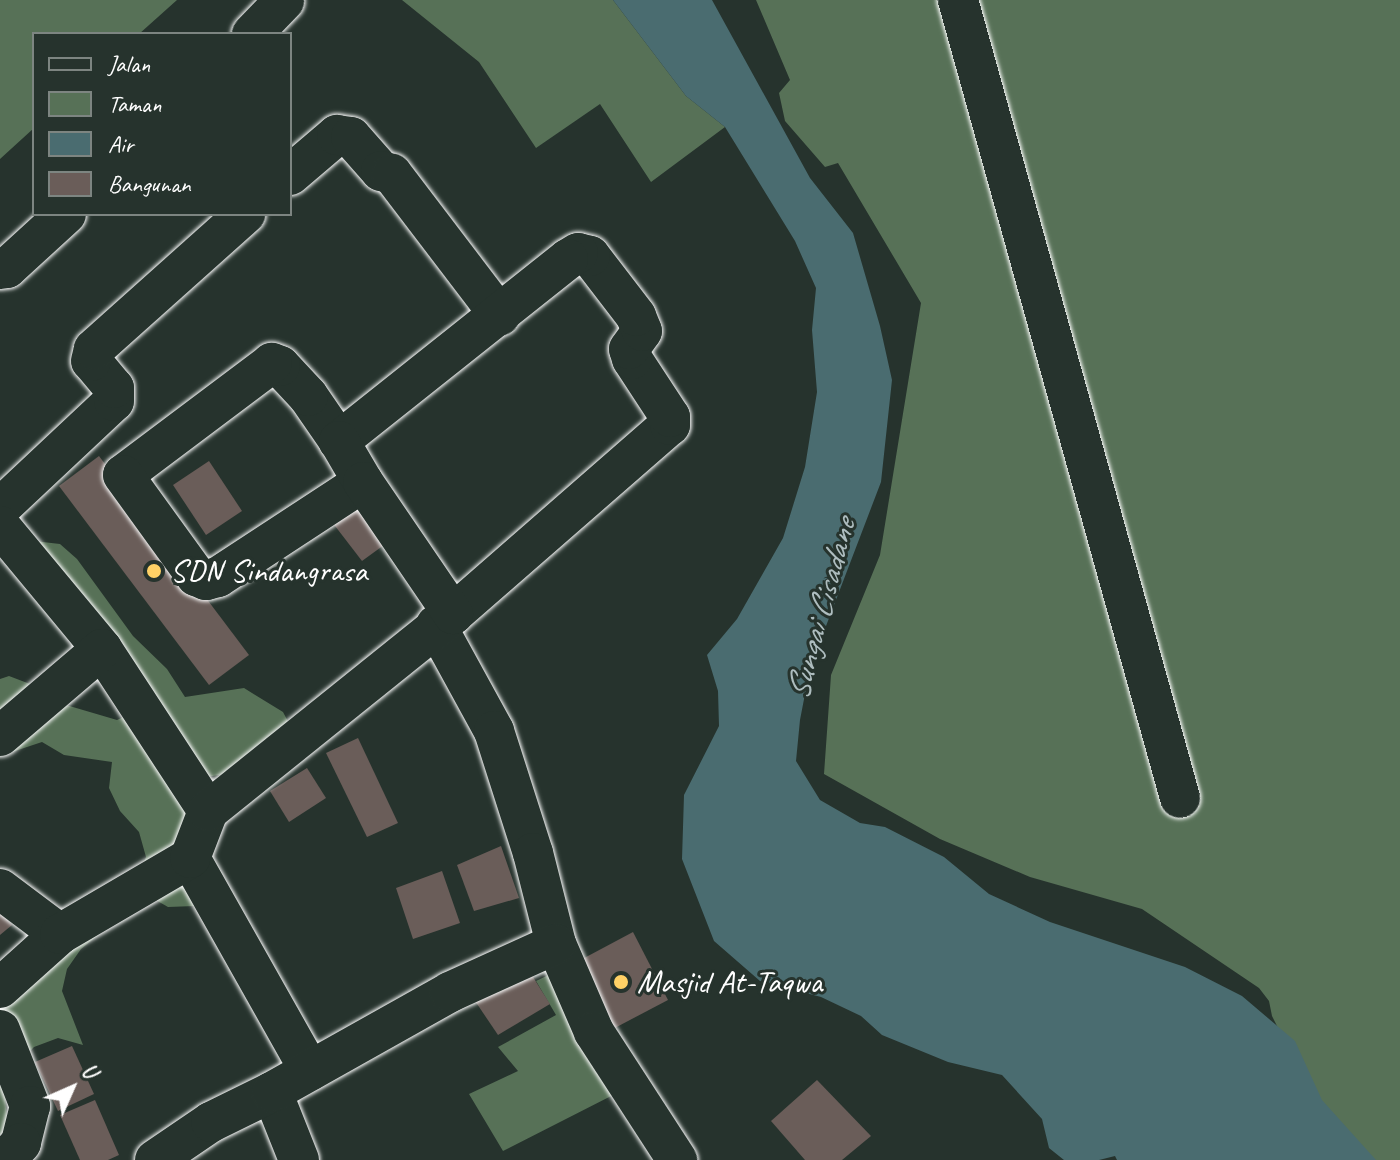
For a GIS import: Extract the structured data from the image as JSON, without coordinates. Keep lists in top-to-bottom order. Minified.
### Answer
{"water":["Sungai Cisadane"],"places":["SDN Sindangrasa","Masjid At-Taqwa"],"legend":["Jalan","Taman","Air","Bangunan"],"north":"top right"}
